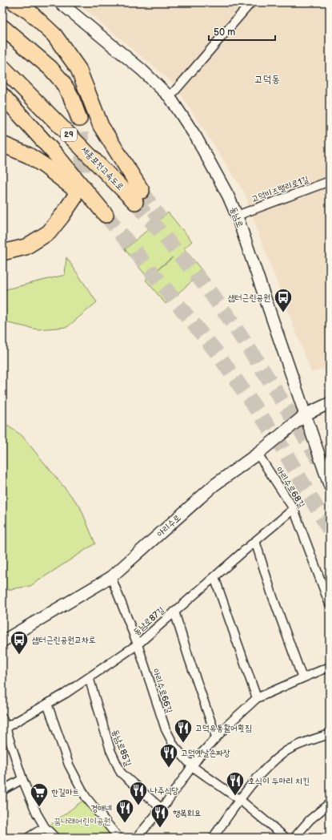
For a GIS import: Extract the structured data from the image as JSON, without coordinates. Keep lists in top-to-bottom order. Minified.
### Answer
{"streets":{"highway":["29","세종포천고속도로"],"main road":["동남로","아리수로"],"street":["고덕비즈밸리로1길","아리수로68길","동남로87길","아리수로66길","동남로85길"]},"crossings":[["고덕비즈밸리로1길","동남로"],["동남로","아리수로"],["아리수로68길","아리수로"],["아리수로68길","동남로87길"],["아리수로","아리수로66길"],["동남로87길","아리수로66길"],["동남로87길","동남로85길"]],"districts":["고덕동"],"parks":["꿈나래어린이공원"],"places":{"bus stop":["샘터근린공원","샘터근린공원교차로"],"restaurant":["고덕유통활어횟집","고덕옛날손짜장","호식이 두마리 치킨","나주식당","경애네","행복회요"],"supermarket":["한길마트"]},"scale_bar":"50 m"}
